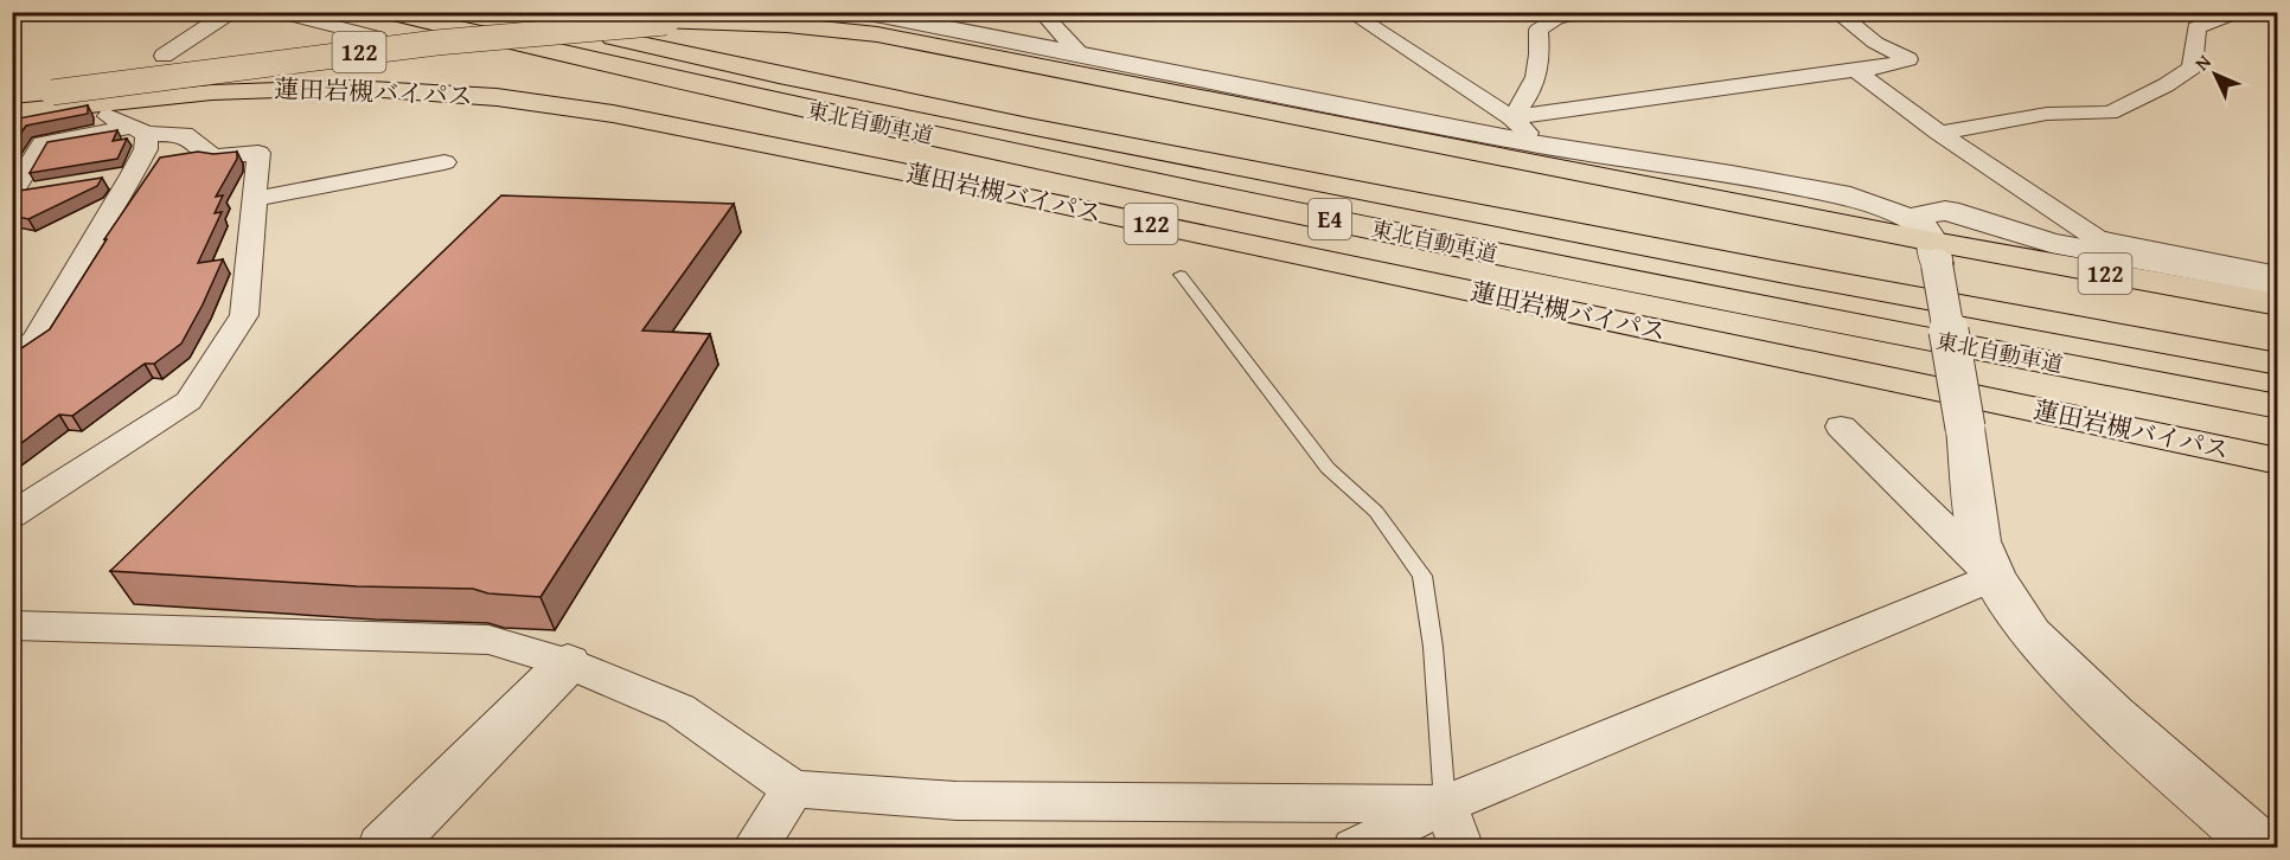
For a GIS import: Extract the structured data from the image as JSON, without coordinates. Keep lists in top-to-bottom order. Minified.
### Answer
{"streets":{"highway":["122","蓮田岩槻バイパス","東北自動車道","E4"]},"north":"top left"}
